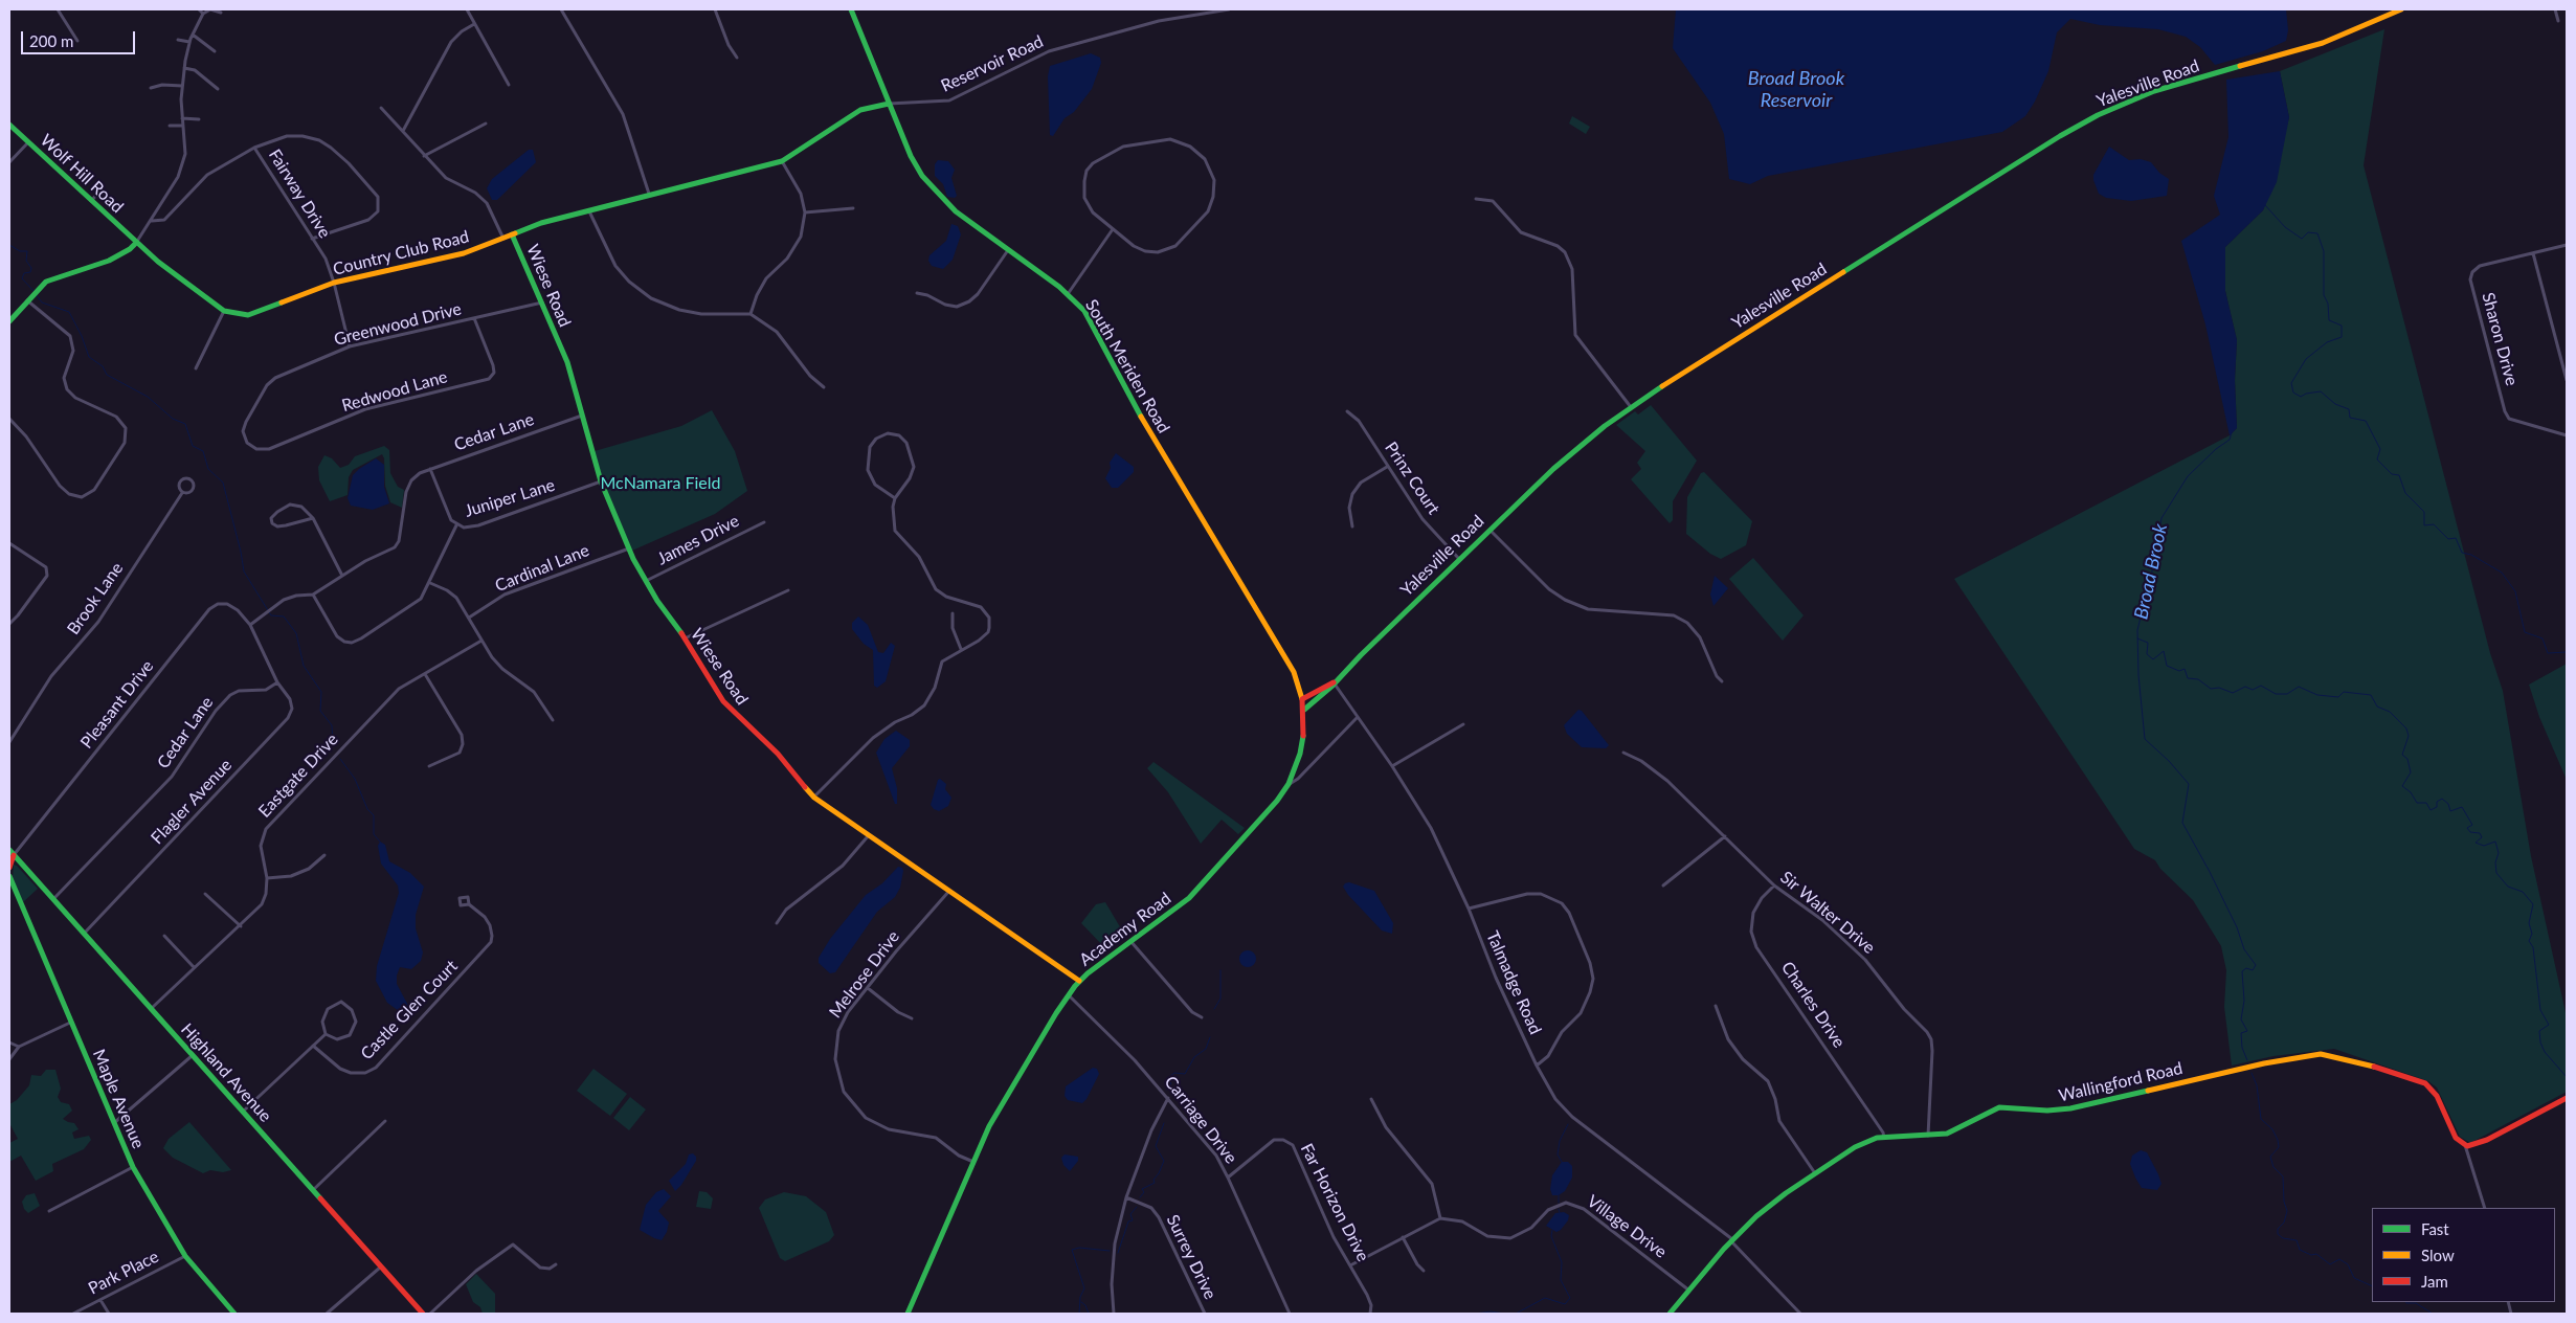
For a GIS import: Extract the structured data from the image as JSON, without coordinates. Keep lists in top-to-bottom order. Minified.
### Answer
{"streets":{"main road":["Yalesville Road","Wolf Hill Road","Country Club Road","Wiese Road","South Meriden Road","Academy Road","Highland Avenue","Wallingford Road","Maple Avenue"],"street":["Reservoir Road","Fairway Drive","Greenwood Drive","Sharon Drive","Redwood Lane","Cedar Lane","Prinz Court","Juniper Lane","James Drive","Cardinal Lane","Brook Lane","Pleasant Drive","Eastgate Drive","Flagler Avenue","Sir Walter Drive","Melrose Drive","Talmadge Road","Charles Drive","Castle Glen Court","Carriage Drive","Far Horizon Drive","Village Drive","Surrey Drive","Park Place"]},"crossings":[["Reservoir Road","Country Club Road"],["Reservoir Road","South Meriden Road"],["Yalesville Road","South Meriden Road"],["Yalesville Road","Prinz Court"],["Yalesville Road","Talmadge Road"],["Wolf Hill Road","Country Club Road"],["Fairway Drive","Country Club Road"],["Fairway Drive","Greenwood Drive"],["Country Club Road","Wiese Road"],["Country Club Road","South Meriden Road"],["Wiese Road","Greenwood Drive"],["Wiese Road","Cedar Lane"],["Wiese Road","Juniper Lane"],["Wiese Road","James Drive"],["Wiese Road","Cardinal Lane"],["Wiese Road","Academy Road"],["Wiese Road","Melrose Drive"],["Greenwood Drive","Redwood Lane"],["South Meriden Road","Academy Road"],["Cedar Lane","Juniper Lane"],["Cedar Lane","Pleasant Drive"],["Cedar Lane","Flagler Avenue"],["Cedar Lane","Highland Avenue"],["Pleasant Drive","Highland Avenue"],["Eastgate Drive","Highland Avenue"],["Flagler Avenue","Highland Avenue"],["Sir Walter Drive","Charles Drive"],["Sir Walter Drive","Wallingford Road"],["Academy Road","Melrose Drive"],["Academy Road","Talmadge Road"],["Academy Road","Carriage Drive"],["Talmadge Road","Wallingford Road"],["Charles Drive","Wallingford Road"],["Wallingford Road","Village Drive"],["Maple Avenue","Park Place"],["Carriage Drive","Far Horizon Drive"]],"water":["Broad Brook Reservoir","Broad Brook"],"parks":["McNamara Field"],"legend":["Fast","Slow","Jam"],"scale_bar":"200 m"}
